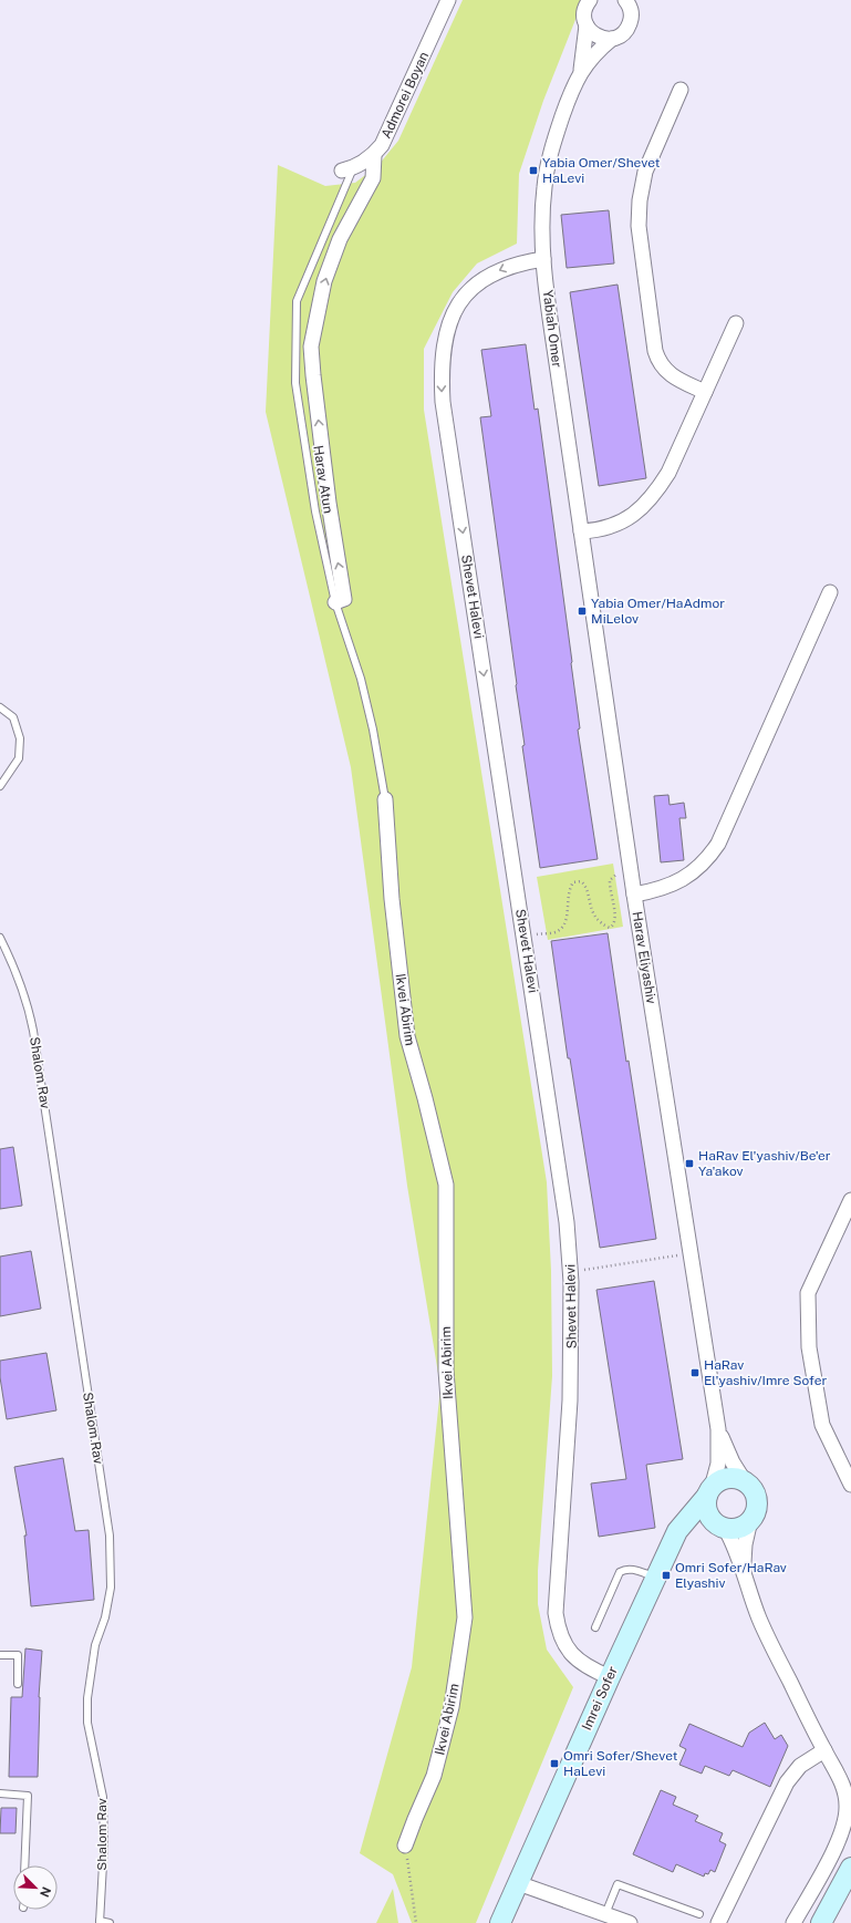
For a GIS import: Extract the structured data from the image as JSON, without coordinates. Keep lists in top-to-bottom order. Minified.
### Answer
{"streets":{"street":["Admorei Boyan","Yabiah Omer","Shevet Halevi","Harav Eliyashiv","Ikvei Abirim","Imrei Sofer"],"lane":["Harav Atun","Shalom Rav"]},"crossings":[["Admorei Boyan","Harav Atun"],["Yabiah Omer","Shevet Halevi"],["Yabiah Omer","Harav Eliyashiv"],["Harav Atun","Ikvei Abirim"],["Shevet Halevi","Imrei Sofer"]],"places":{"transit":["Yabia Omer/Shevet HaLevi","Yabia Omer/HaAdmor MiLelov","HaRav El'yashiv/Be'er Ya'akov","HaRav El'yashiv/Imre Sofer","Omri Sofer/HaRav Elyashiv","Omri Sofer/Shevet HaLevi"]},"north":"bottom right"}
